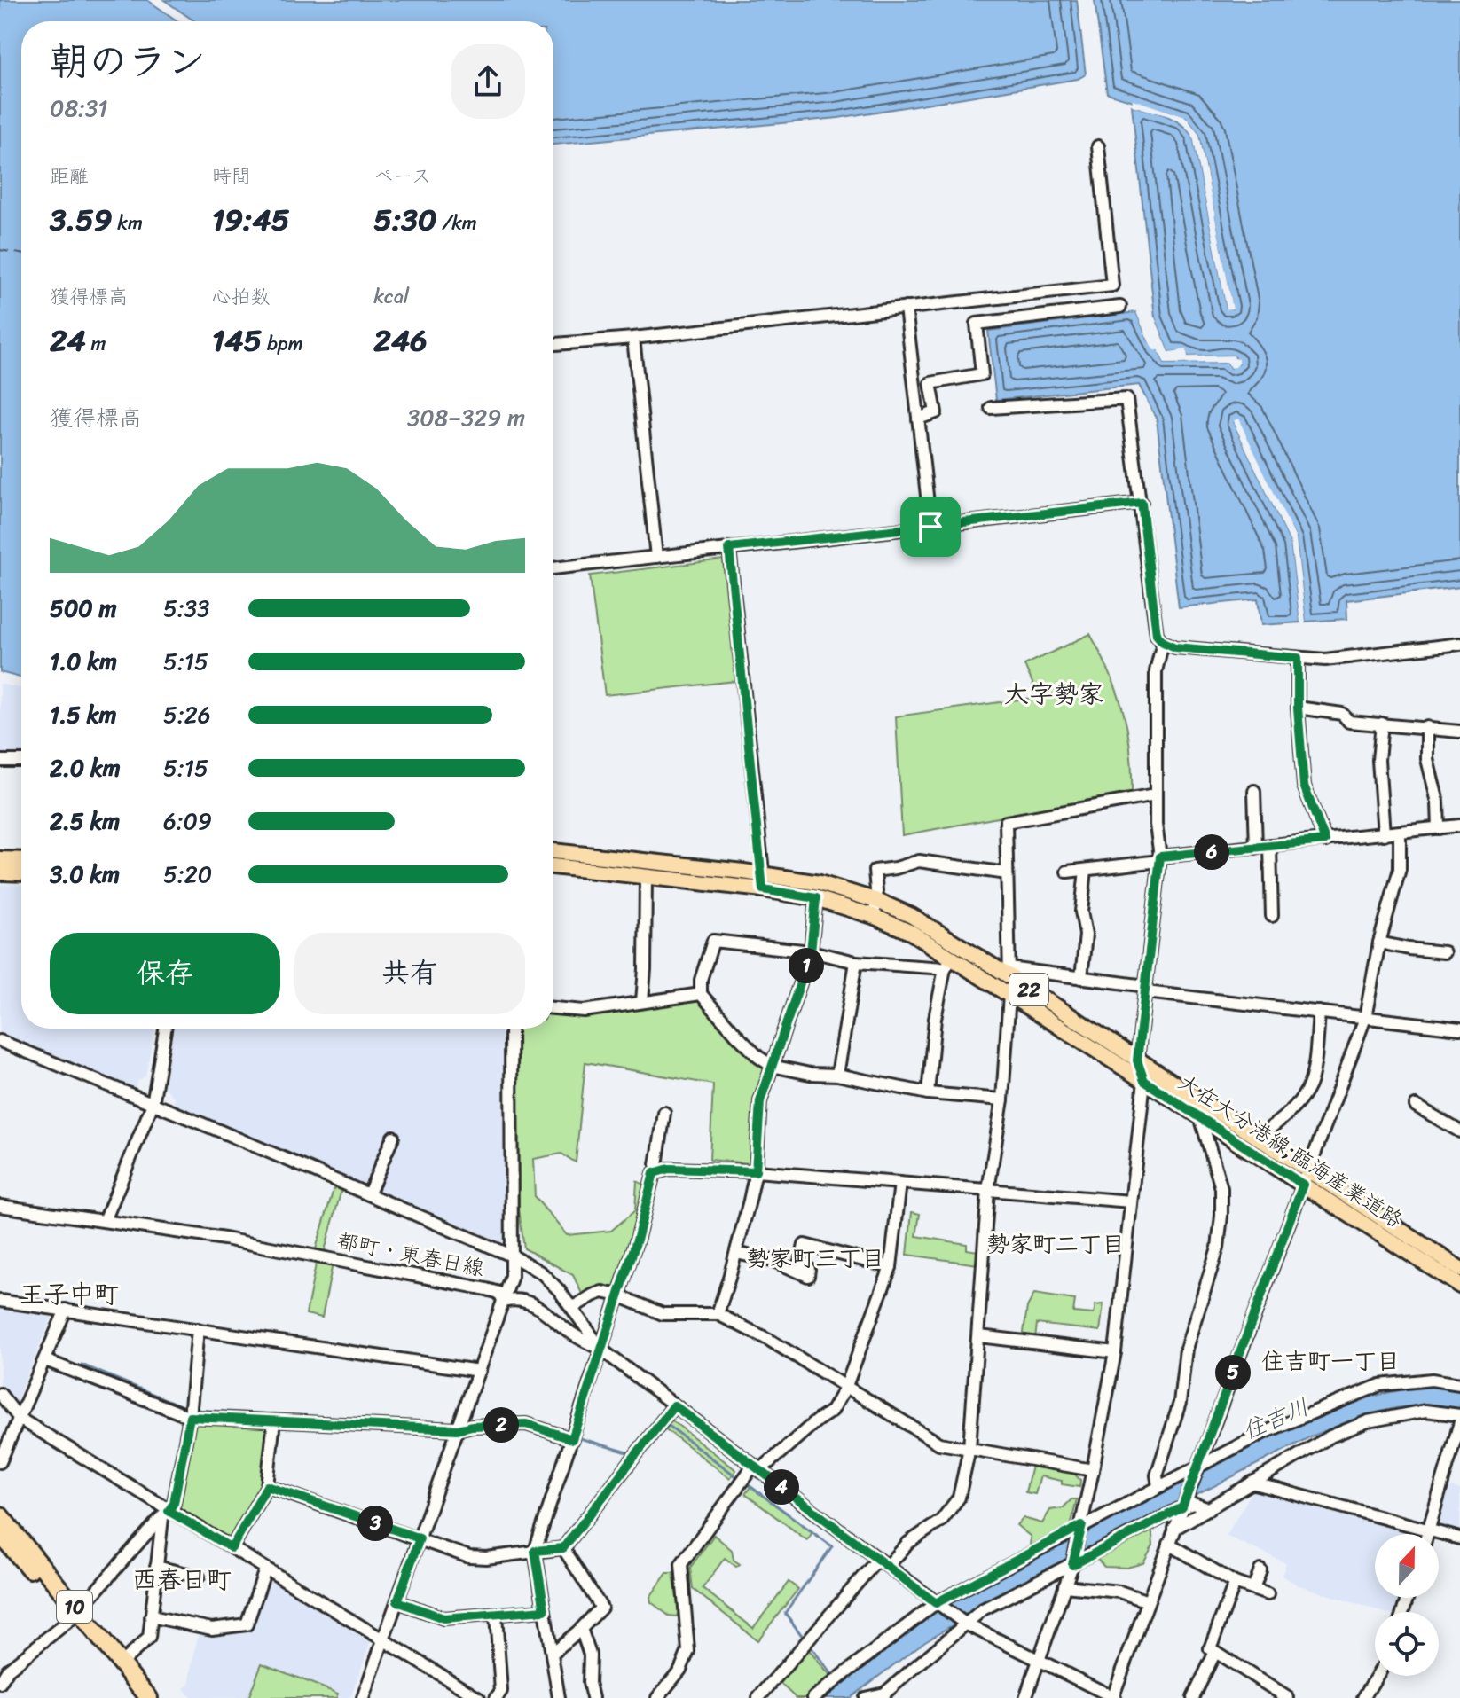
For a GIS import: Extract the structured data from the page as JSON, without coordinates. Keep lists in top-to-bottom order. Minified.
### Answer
{"streets":{"highway":["10"],"main road":["22","大在大分港線;臨海産業道路"],"street":["都町・東春日線"]},"districts":["大字勢家","勢家町二丁目","勢家町三丁目","王子中町","住吉町一丁目","西春日町"],"water":["住吉川"],"north":"top","page":{"heading":["朝のラン","08:31"],"stats":[["距離","3.59 km"],["時間","19:45"],["ペース","5:30 /km"],["獲得標高","24 m"],["心拍数","145 bpm"],["kcal","246"]],"chart":["獲得標高","308–329 m"],"list":[{"name":"500 m","note":"5:33"},{"name":"1.0 km","note":"5:15"},{"name":"1.5 km","note":"5:26"},{"name":"2.0 km","note":"5:15"},{"name":"2.5 km","note":"6:09"},{"name":"3.0 km","note":"5:20"}],"pins":["6","1","5","2","4","3"],"buttons":["保存","共有"]}}
